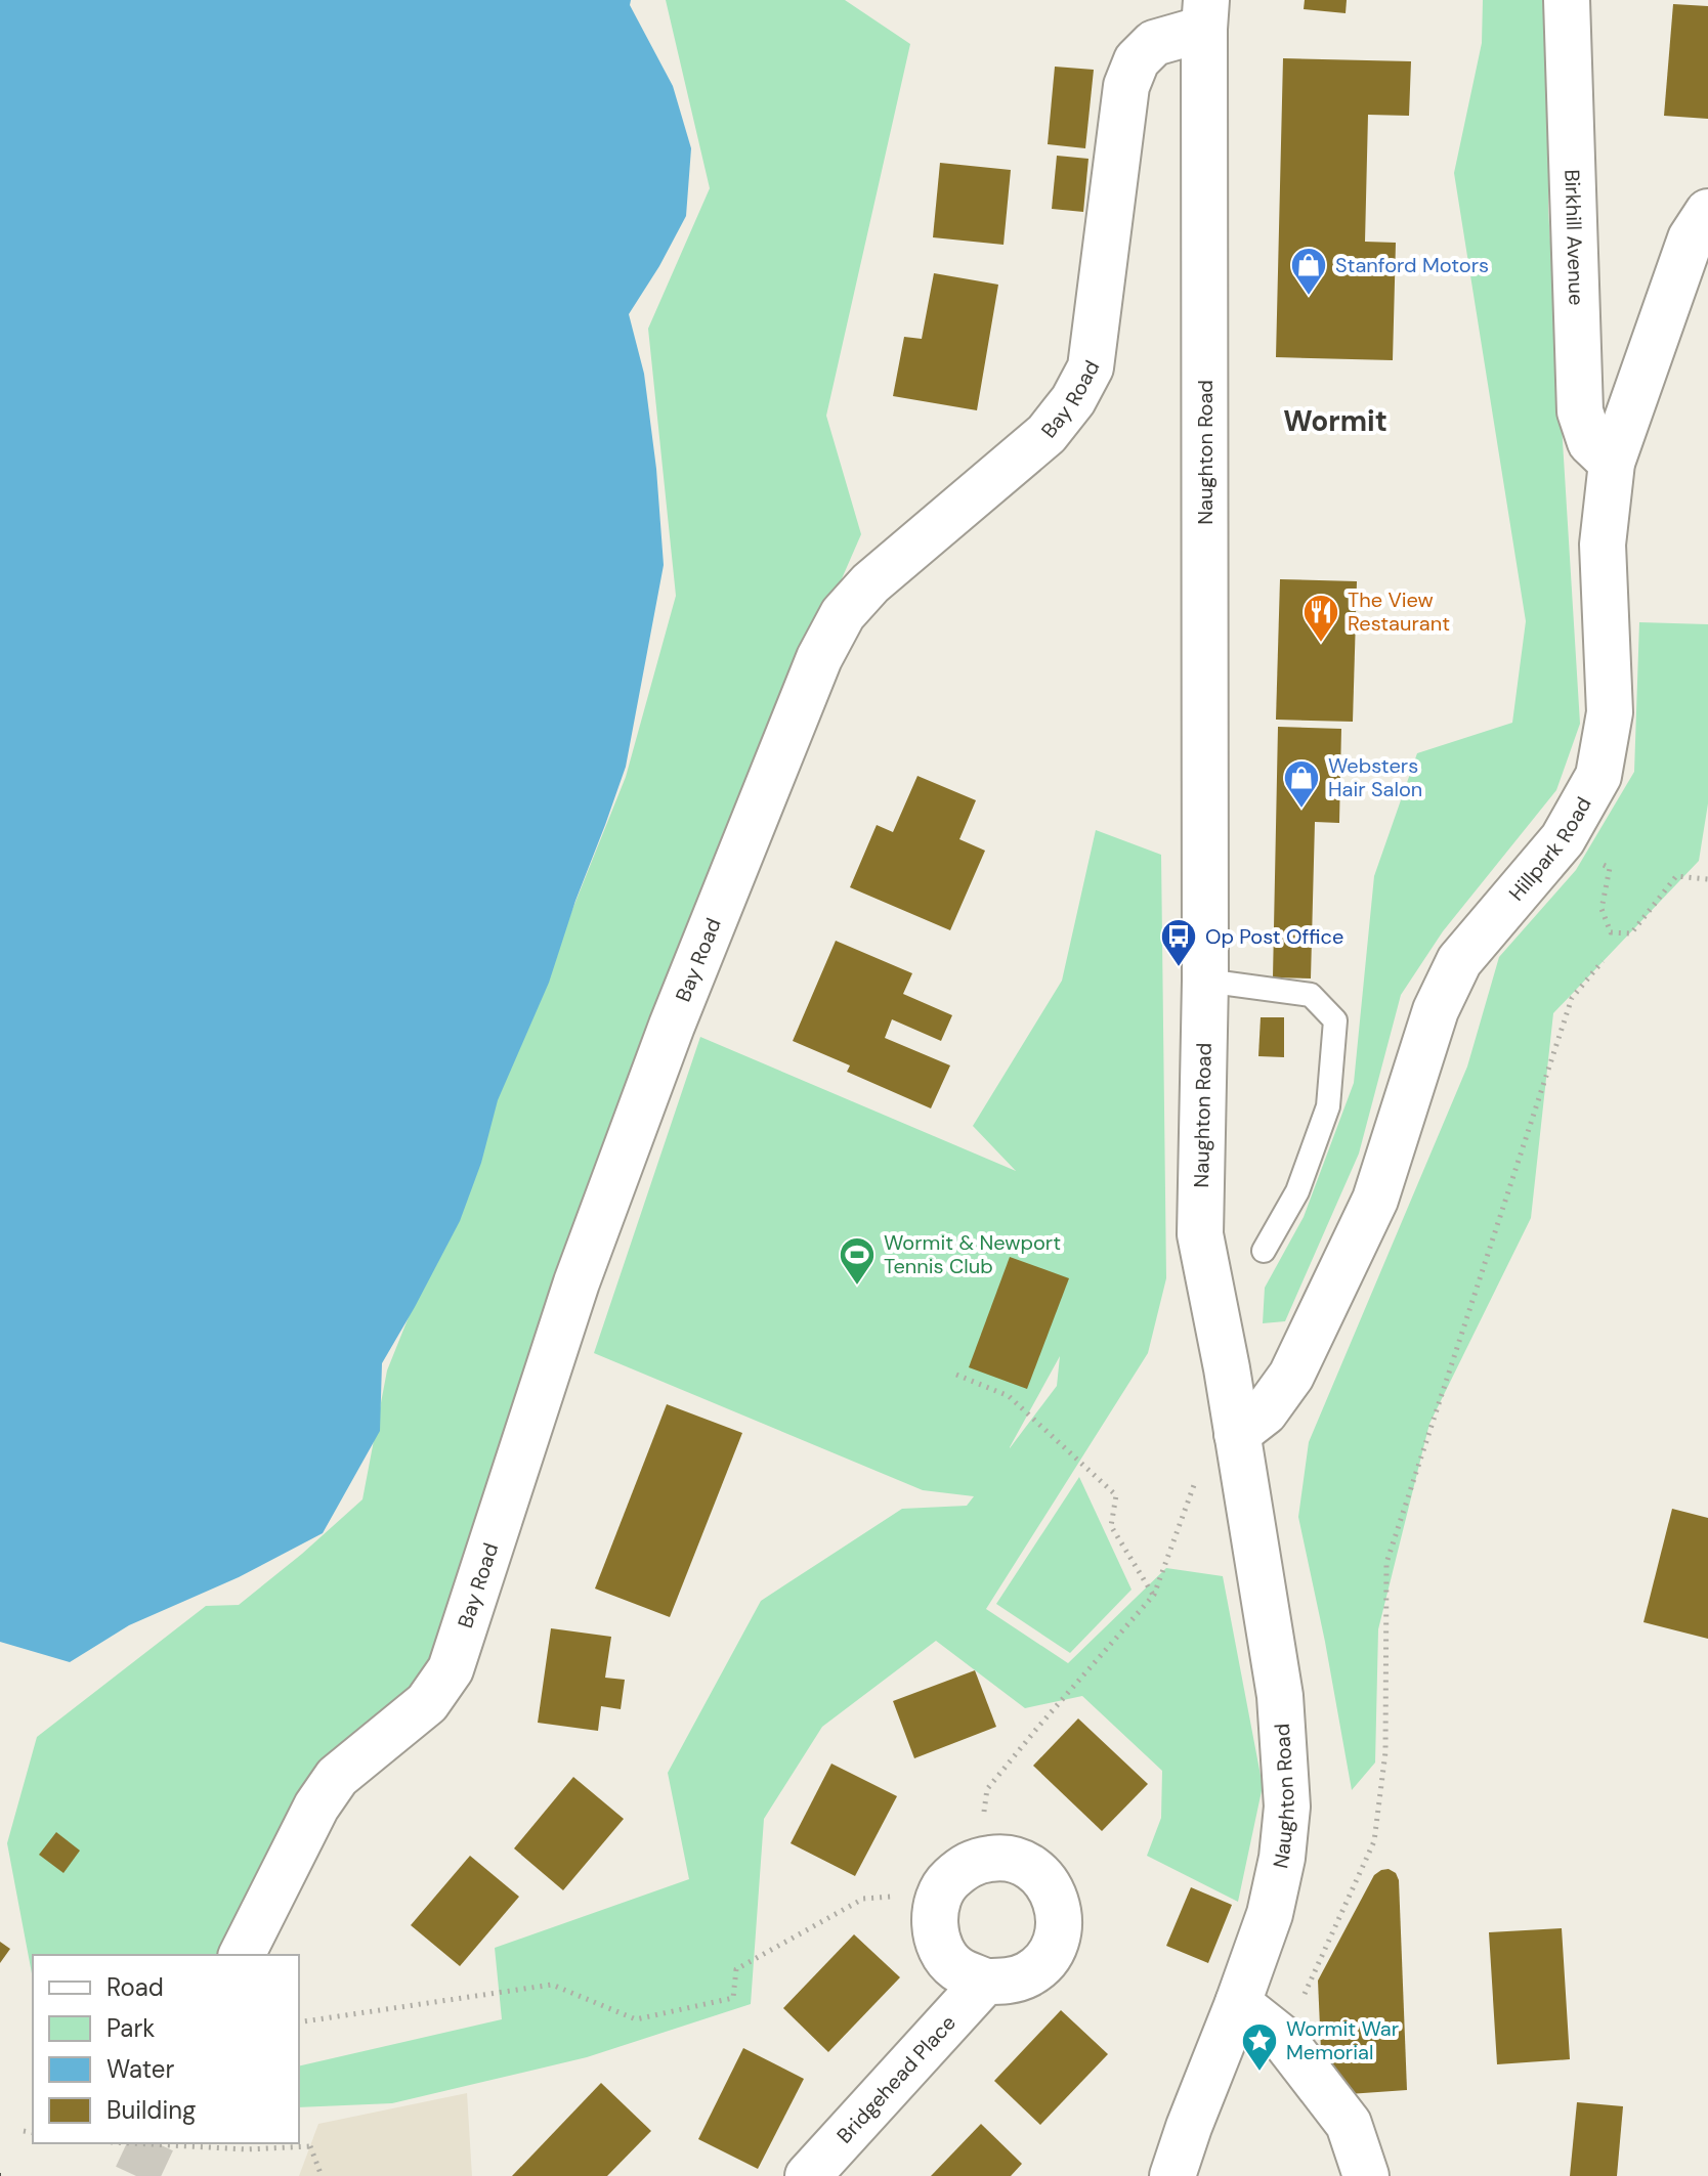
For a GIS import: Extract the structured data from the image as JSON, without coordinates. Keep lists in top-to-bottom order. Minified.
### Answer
{"streets":{"street":["Birkhill Avenue","Bay Road","Naughton Road","Hillpark Road","Bridgehead Place"]},"crossings":[["Birkhill Avenue","Hillpark Road"],["Bay Road","Naughton Road"],["Naughton Road","Hillpark Road"]],"districts":["Wormit"],"places":{"shop":["Stanford Motors","Websters Hair Salon"],"restaurant":["The View Restaurant"],"bus stop":["Op Post Office"],"sports":["Wormit & Newport Tennis Club"],"place":["Wormit War Memorial"]},"legend":["Road","Park","Water","Building"]}
